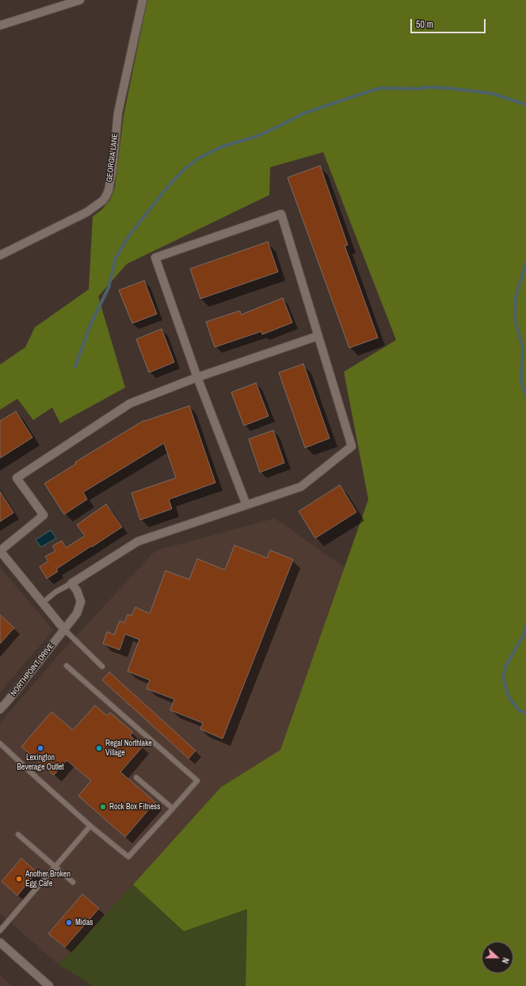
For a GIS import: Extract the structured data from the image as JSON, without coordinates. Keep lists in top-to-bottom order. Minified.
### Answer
{"streets":{"street":["GEORGIA LANE","NORTHPOINT DRIVE"]},"places":["Lexington Beverage Outlet","Regal Northlake Village","Rock Box Fitness","Another Broken Egg Cafe","Midas"],"scale_bar":"50 m","north":"right"}
